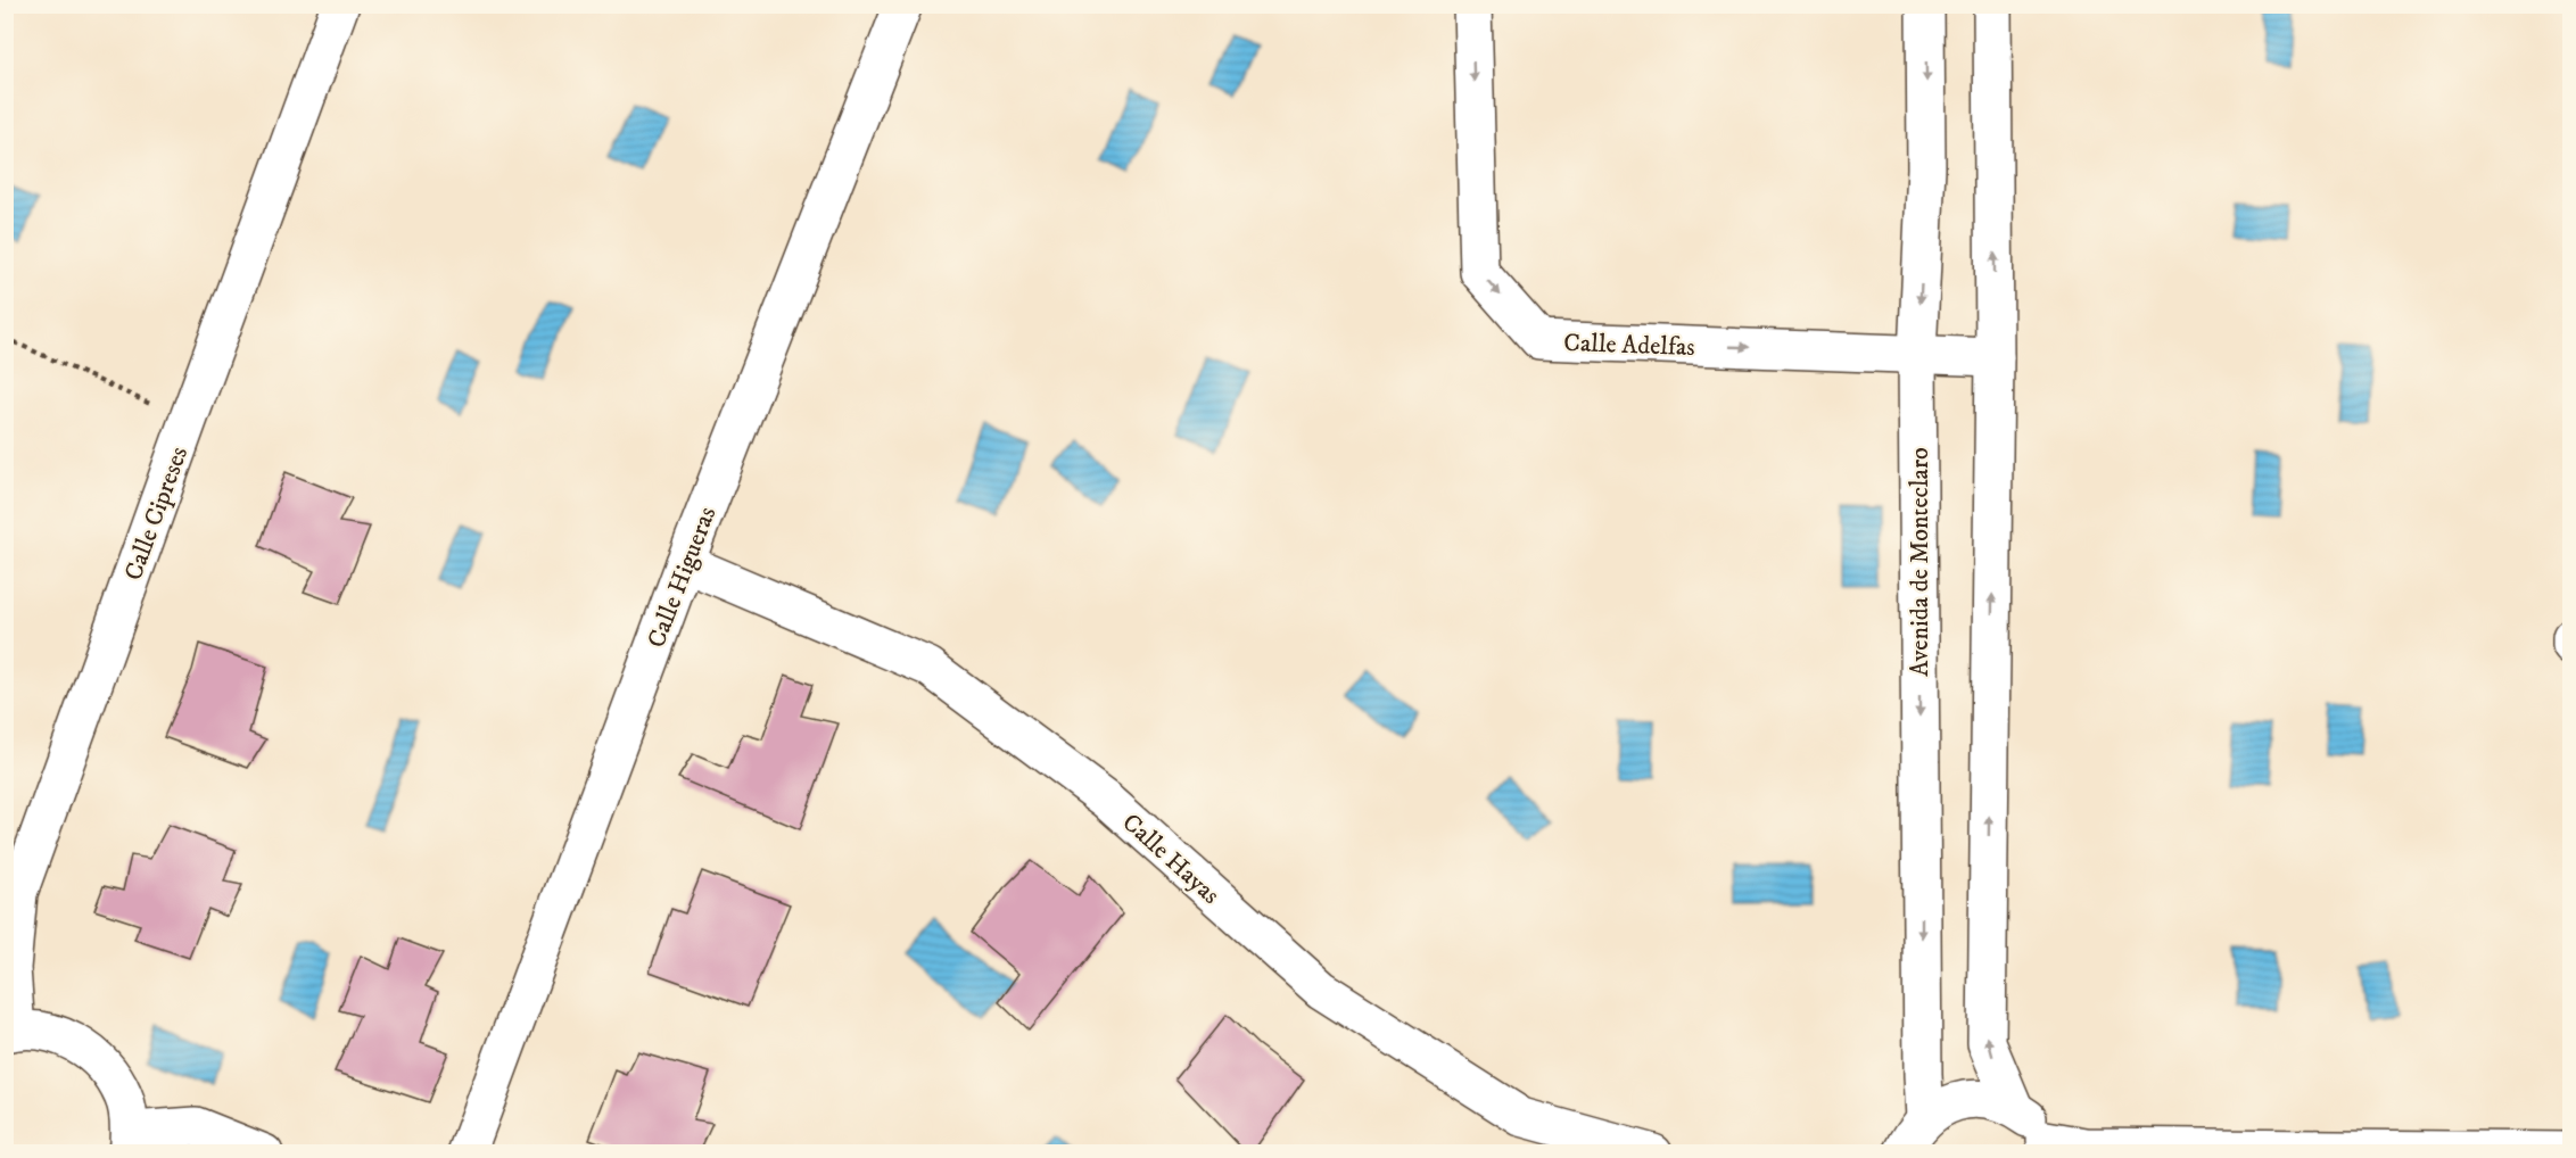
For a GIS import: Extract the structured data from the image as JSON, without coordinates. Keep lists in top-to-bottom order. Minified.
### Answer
{"streets":{"street":["Calle Adelfas","Calle Cipreses","Avenida de Monteclaro","Calle Higueras","Calle Hayas"]},"crossings":[["Calle Adelfas","Avenida de Monteclaro"],["Calle Higueras","Calle Hayas"]]}
